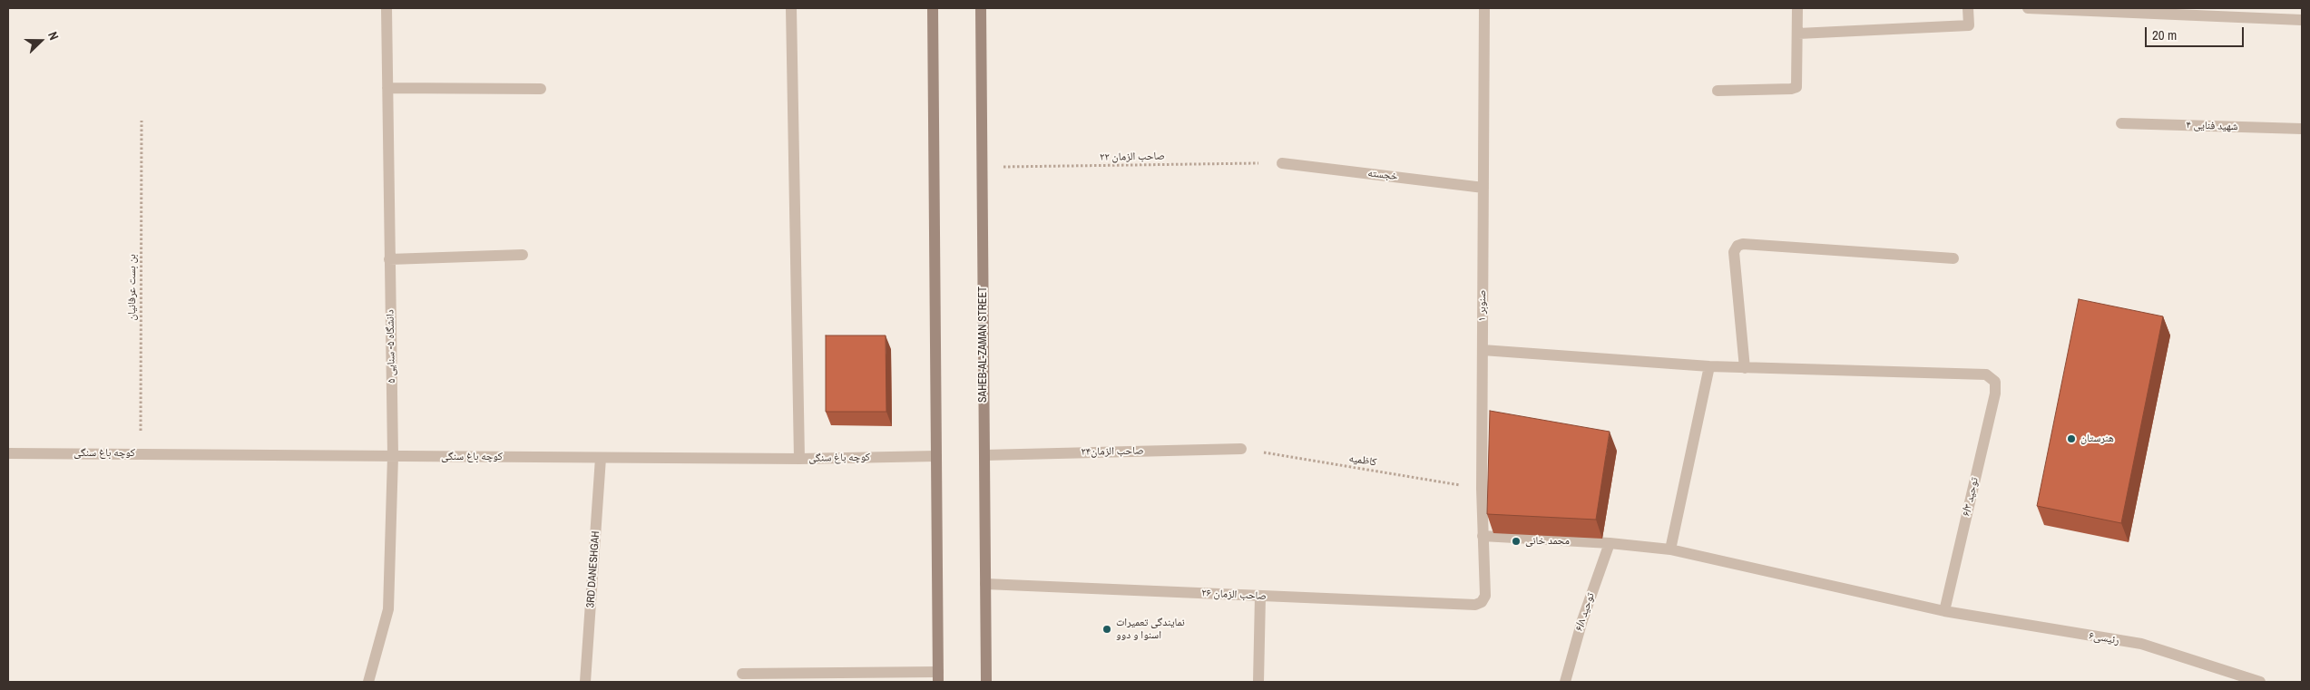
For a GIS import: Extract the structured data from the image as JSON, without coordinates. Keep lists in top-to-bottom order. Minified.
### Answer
{"streets":{"main road":["SAHEB-AL-ZAMAN STREET"],"street":["شهید فنایی ۴","خجسته","صنوبر ۱","دانشگاه ۵- سنایی ۵","صاحب الزمان۲۴","کوچه باغ سنگی","توحید ۶/۳","3RD DANESHGAH","صاحب الزمان ۲۶","توحید ۶/۸","رئیسی۶"],"path":["صاحب الزمان ۲۲","بن بست عرفانیان","کاظمیه"]},"crossings":[["صاحب الزمان ۲۲","خجسته"],["صاحب الزمان ۲۲","SAHEB-AL-ZAMAN STREET"],["خجسته","صنوبر ۱"],["بن بست عرفانیان","کوچه باغ سنگی"],["صنوبر ۱","کاظمیه"],["صنوبر ۱","صاحب الزمان ۲۶"],["صنوبر ۱","رئیسی۶"],["SAHEB-AL-ZAMAN STREET","صاحب الزمان۲۴"],["SAHEB-AL-ZAMAN STREET","صاحب الزمان ۲۶"],["دانشگاه ۵- سنایی ۵","کوچه باغ سنگی"],["صاحب الزمان۲۴","کاظمیه"],["کوچه باغ سنگی","3RD DANESHGAH"],["توحید ۶/۳","رئیسی۶"],["توحید ۶/۸","رئیسی۶"]],"places":["هنرستان","محمد خانی","نمایندگی تعمیرات اسنوا و دوو"],"scale_bar":"20 m","north":"right"}
